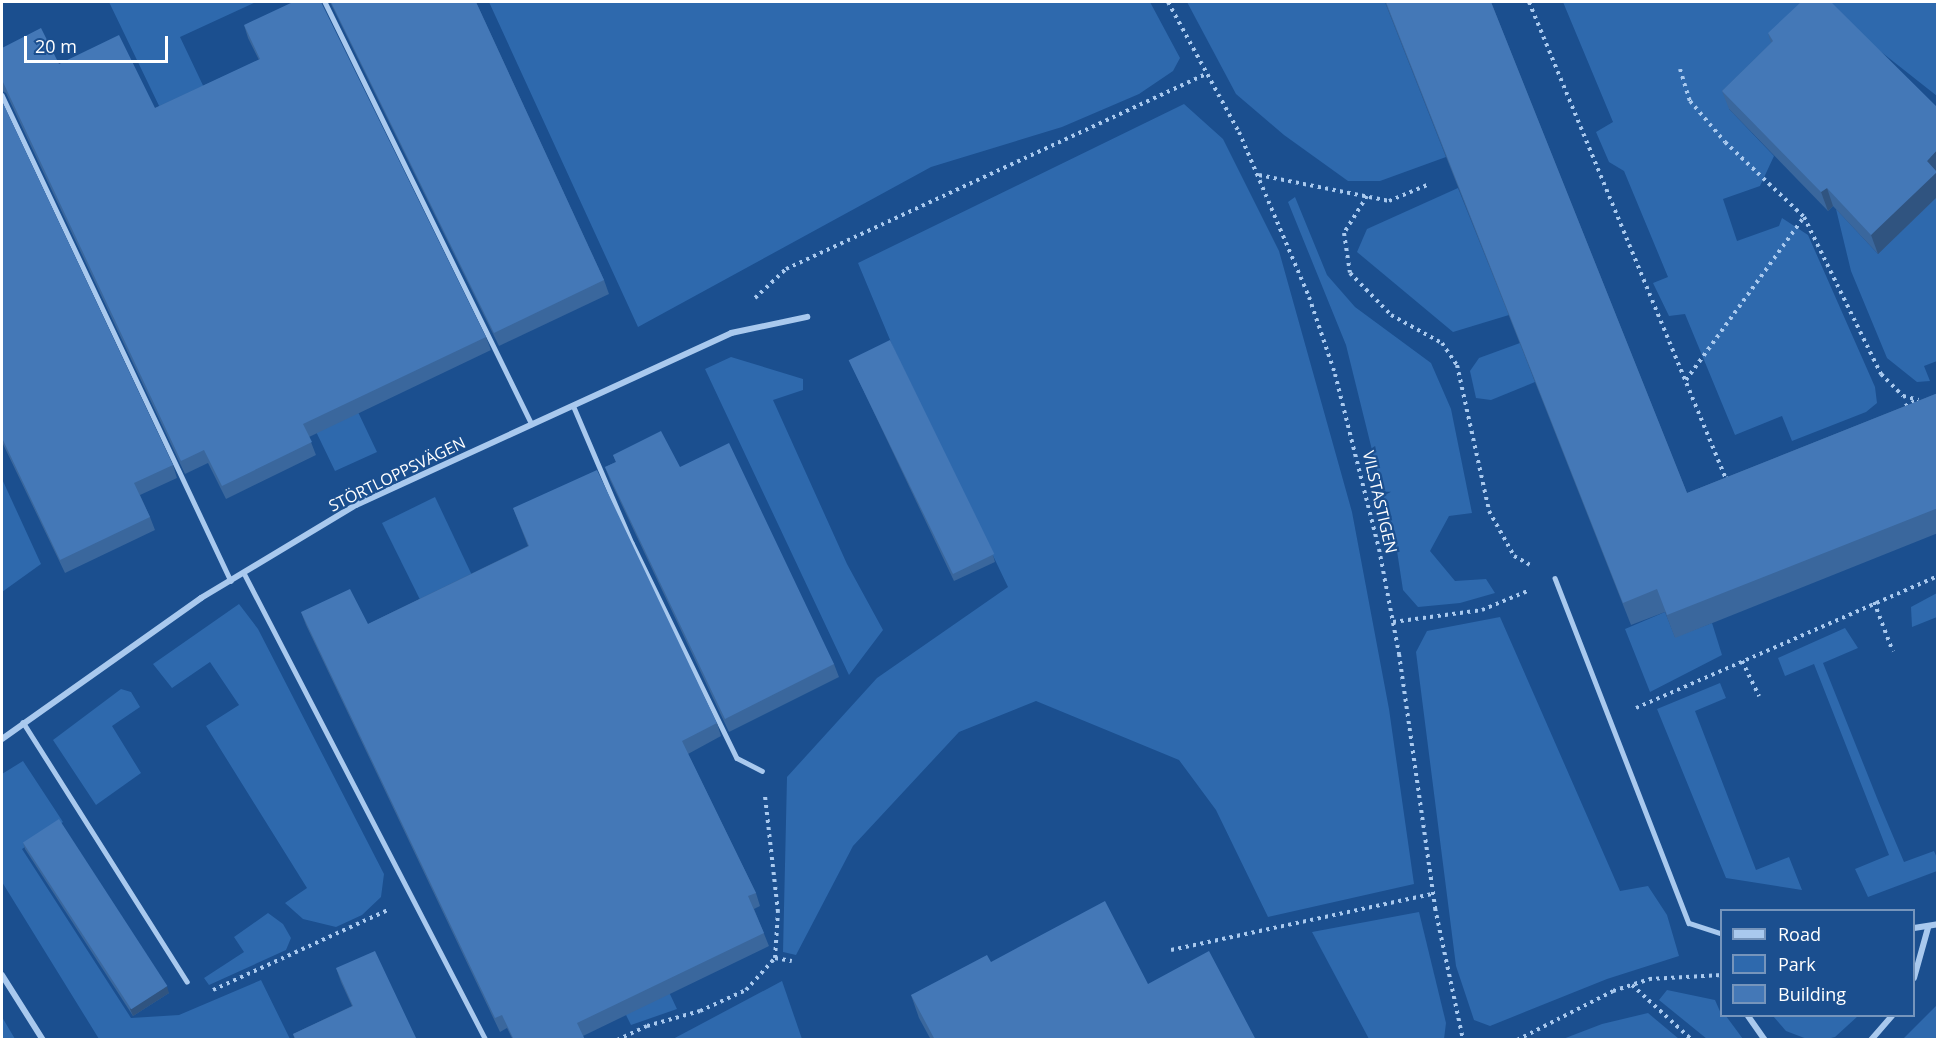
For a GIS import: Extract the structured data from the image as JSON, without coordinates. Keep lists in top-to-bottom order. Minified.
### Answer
{"streets":{"street":["STÖRTLOPPSVÄGEN"],"path":["VILSTASTIGEN"]},"legend":["Road","Park","Building"],"scale_bar":"20 m"}
